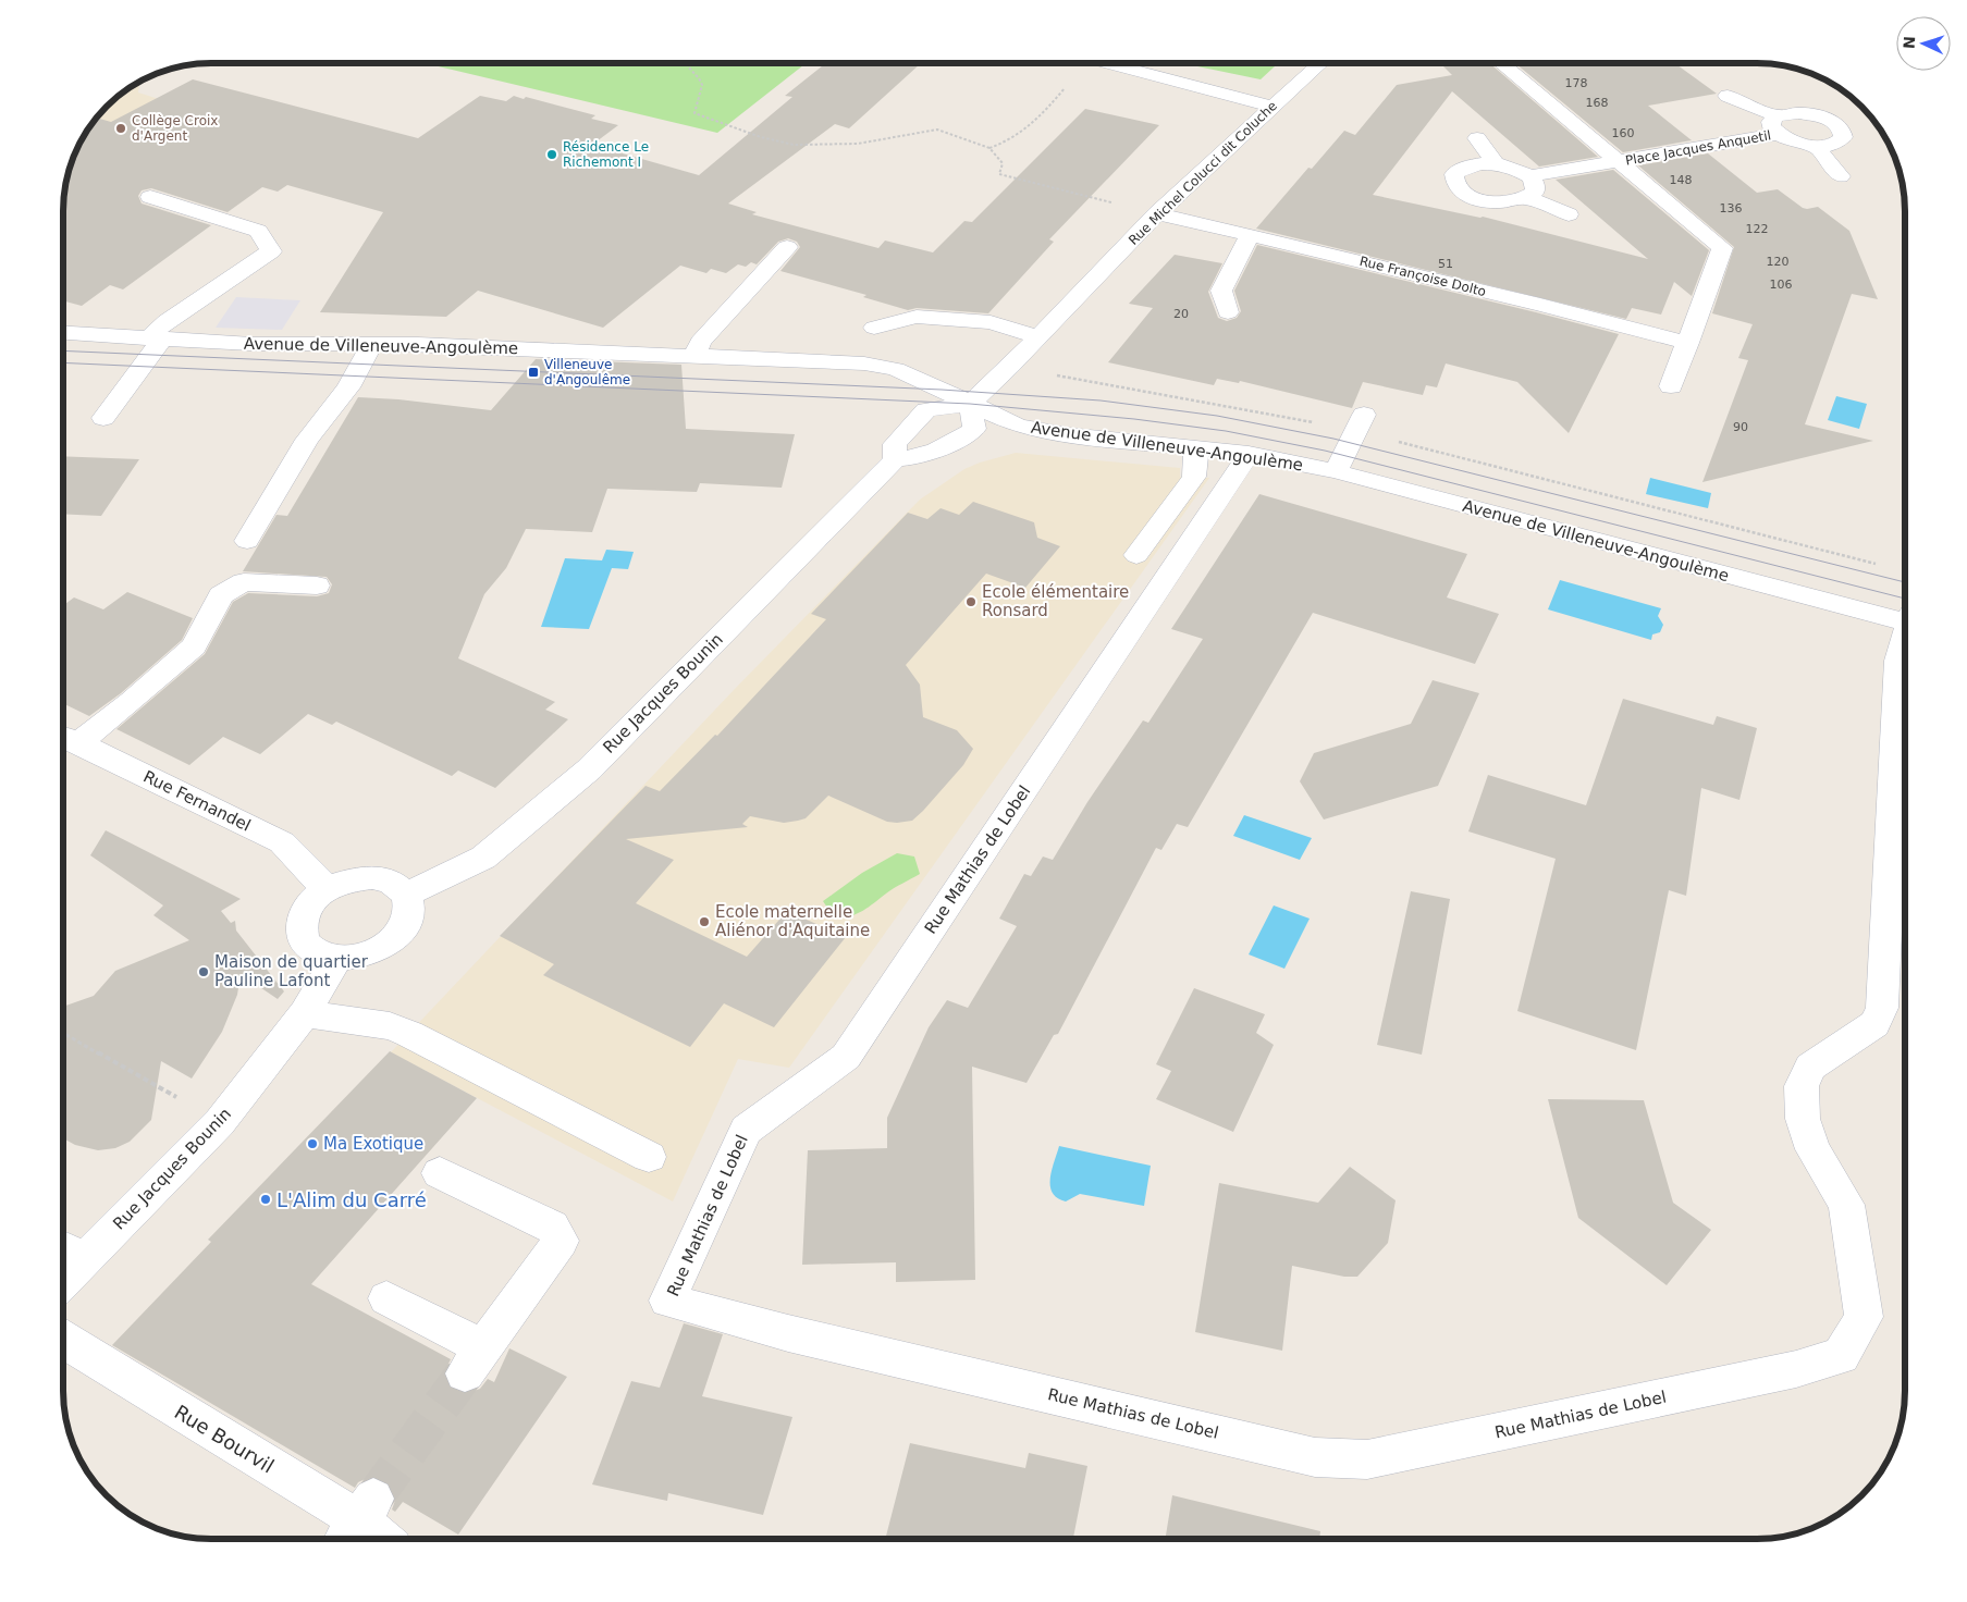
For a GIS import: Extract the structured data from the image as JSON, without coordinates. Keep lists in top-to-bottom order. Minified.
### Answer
{"streets":{"street":["Place Jacques Anquetil","Rue Michel Colucci dit Coluche","Rue Françoise Dolto","Avenue de Villeneuve-Angoulème","Rue Jacques Bounin","Rue Fernandel","Rue Mathias de Lobel","Rue Bourvil"]},"crossings":[["Rue Michel Colucci dit Coluche","Rue Françoise Dolto"],["Rue Michel Colucci dit Coluche","Avenue de Villeneuve-Angoulème"],["Rue Michel Colucci dit Coluche","Rue Jacques Bounin"],["Avenue de Villeneuve-Angoulème","Rue Jacques Bounin"],["Avenue de Villeneuve-Angoulème","Rue Mathias de Lobel"],["Rue Jacques Bounin","Rue Fernandel"]],"places":{"other":["Collège Croix d'Argent","Résidence Le Richemont I","Ecole élémentaire Ronsard","Ecole maternelle Aliénor d'Aquitaine","Maison de quartier Pauline Lafont","Ma Exotique","L'Alim du Carré"],"transit":["Villeneuve d'Angoulême"]},"house_numbers":["178","168","160","148","136","122","120","51","106","20","90"],"north":"left"}
